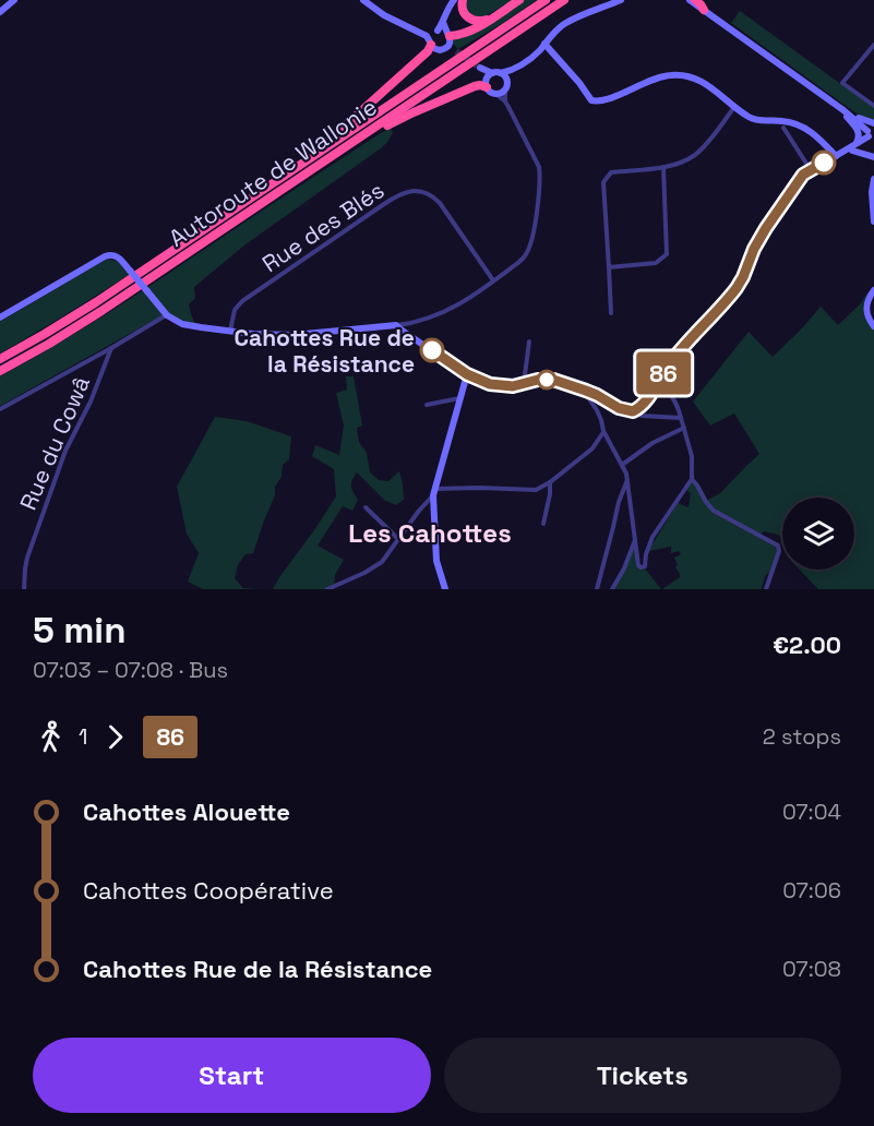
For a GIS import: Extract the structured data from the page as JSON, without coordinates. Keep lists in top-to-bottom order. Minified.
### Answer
{"streets":{"highway":["Autoroute de Wallonie"],"street":["Rue des Blés","Rue du Cowâ"]},"districts":["Les Cahottes"],"places":["Cahottes Rue de la Résistance"],"lines":["bus line 86"],"page":{"on_map":"86","heading":["5 min","07:03 – 07:08 · Bus","€2.00"],"legs":["1","86","2 stops"],"list":[{"name":"Cahottes Alouette","value":"07:04"},{"name":"Cahottes Coopérative","value":"07:06"},{"name":"Cahottes Rue de la Résistance","value":"07:08"}],"buttons":["Start","Tickets"]}}
